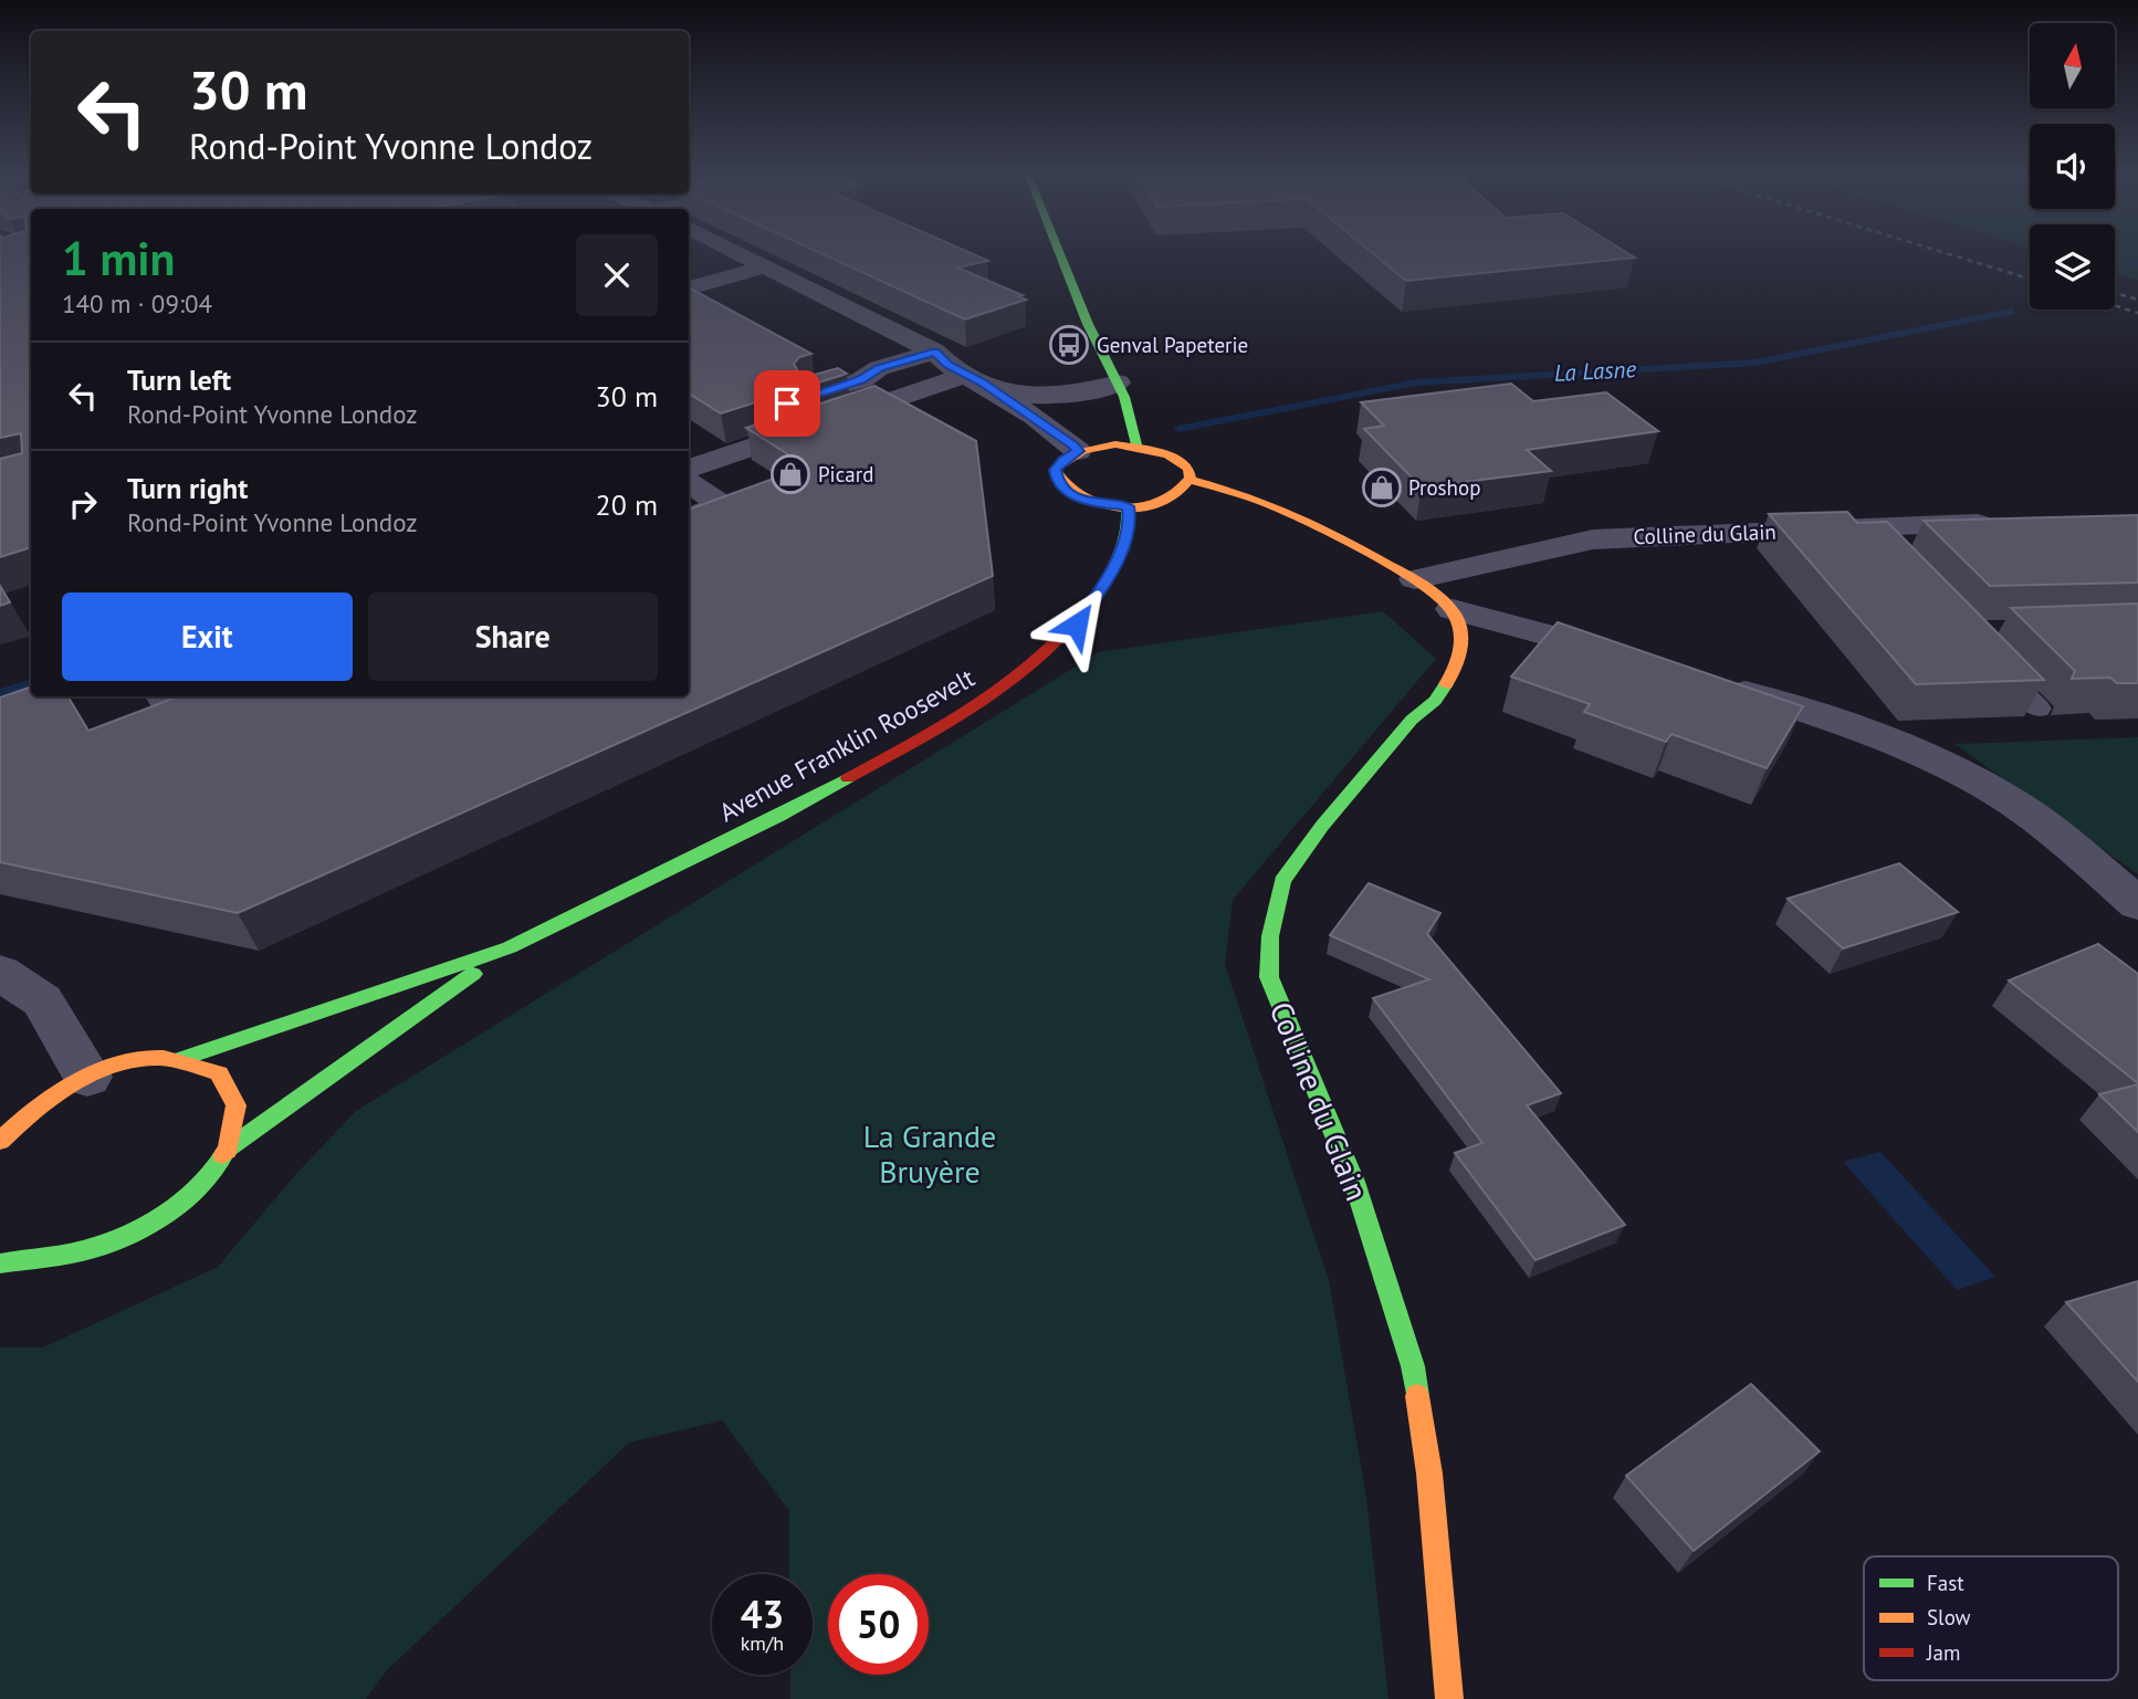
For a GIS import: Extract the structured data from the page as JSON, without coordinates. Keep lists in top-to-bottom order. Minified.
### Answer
{"streets":{"main road":["Colline du Glain","Avenue Franklin Roosevelt"]},"water":["La Lasne"],"parks":["La Grande Bruyère"],"places":{"bus stop":["Genval Papeterie"],"shop":["Picard","Proshop"]},"legend":["Fast","Slow","Jam"],"north":"top","page":{"turn":["30 m","Rond-Point Yvonne Londoz"],"heading":["1 min","140 m · 09:04"],"list":[{"name":"Turn left","note":"Rond-Point Yvonne Londoz","value":"30 m"},{"name":"Turn right","note":"Rond-Point Yvonne Londoz","value":"20 m"}],"buttons":["Exit","Share"],"speed":"43 km/h","limit":"50"}}
